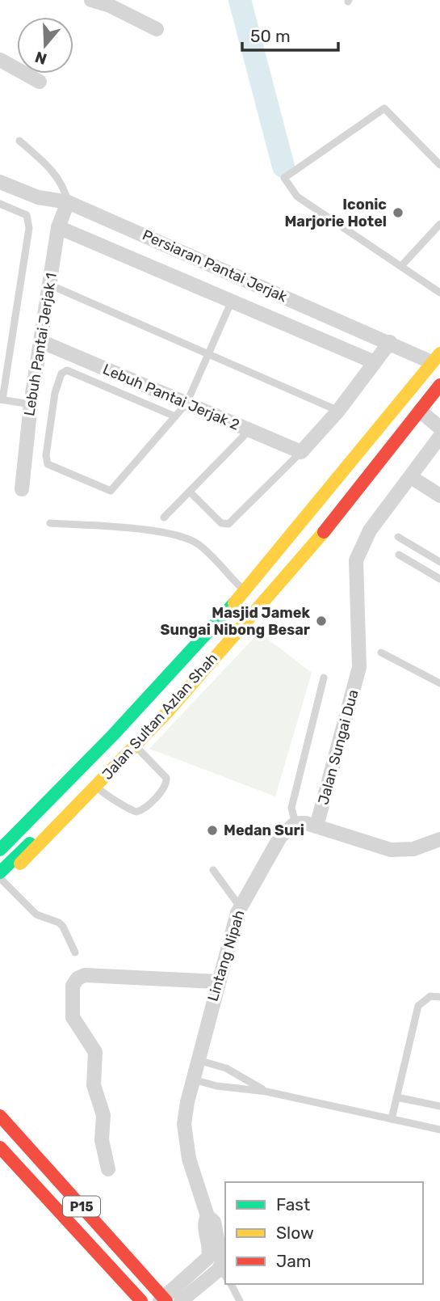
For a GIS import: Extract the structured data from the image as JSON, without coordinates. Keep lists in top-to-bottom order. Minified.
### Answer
{"streets":{"main road":["Jalan Sultan Azlan Shah","P15"],"street":["Persiaran Pantai Jerjak","Lebuh Pantai Jerjak 1","Lebuh Pantai Jerjak 2","Jalan Sungai Dua","Lintang Nipah"]},"crossings":[["Persiaran Pantai Jerjak","Lebuh Pantai Jerjak 1"],["Persiaran Pantai Jerjak","Jalan Sultan Azlan Shah"],["Lebuh Pantai Jerjak 1","Lebuh Pantai Jerjak 2"],["Lintang Nipah","P15"]],"places":["Iconic Marjorie Hotel","Masjid Jamek Sungai Nibong Besar","Medan Suri"],"legend":["Fast","Slow","Jam"],"scale_bar":"50 m","north":"bottom"}
